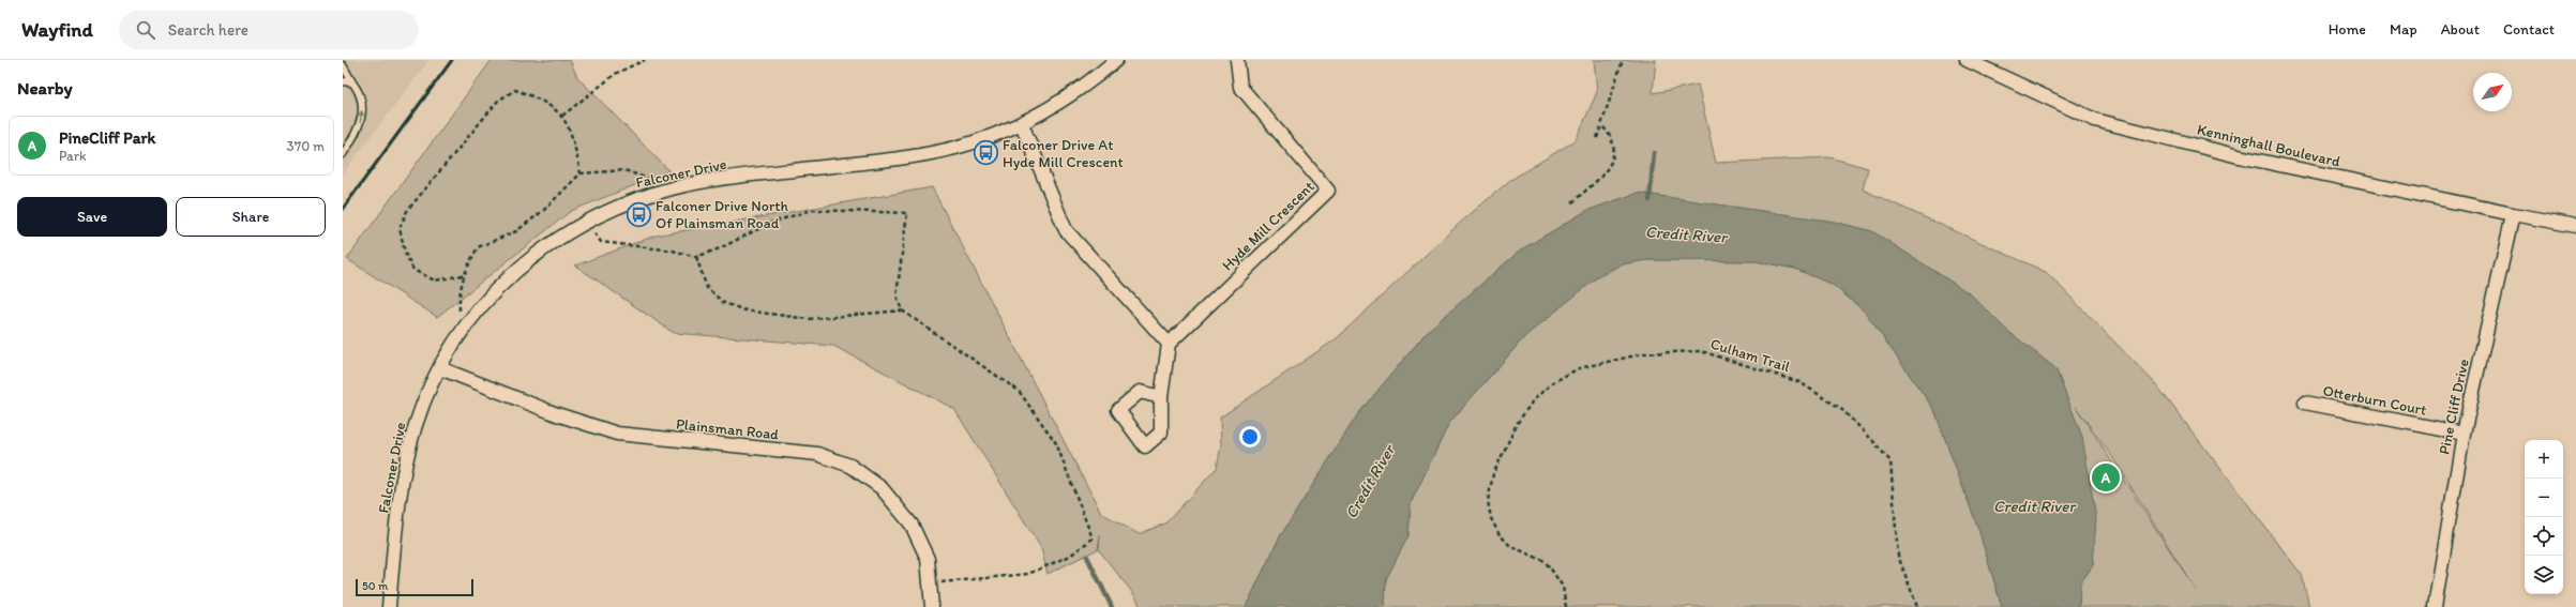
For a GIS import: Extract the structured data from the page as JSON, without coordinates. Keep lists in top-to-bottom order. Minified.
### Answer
{"streets":{"street":["Kenninghall Boulevard","Falconer Drive","Hyde Mill Crescent","Otterburn Court","Pine Cliff Drive","Plainsman Road"],"path":["Culham Trail"]},"crossings":[["Kenninghall Boulevard","Pine Cliff Drive"],["Falconer Drive","Plainsman Road"],["Otterburn Court","Pine Cliff Drive"]],"water":["Credit River"],"places":{"bus stop":["Falconer Drive At Hyde Mill Crescent","Falconer Drive North Of Plainsman Road"]},"scale_bar":"50 m","north":"top right","page":{"header":"Wayfind","search":"Search here","nav":["Home","Map","About","Contact"],"heading":"Nearby","list":[{"mark":"A","name":"PineCliff Park","note":"Park","value":"370 m"}],"buttons":["Save","Share"],"map_buttons":["+","−"],"pins":"A","scale":"50 m"}}
